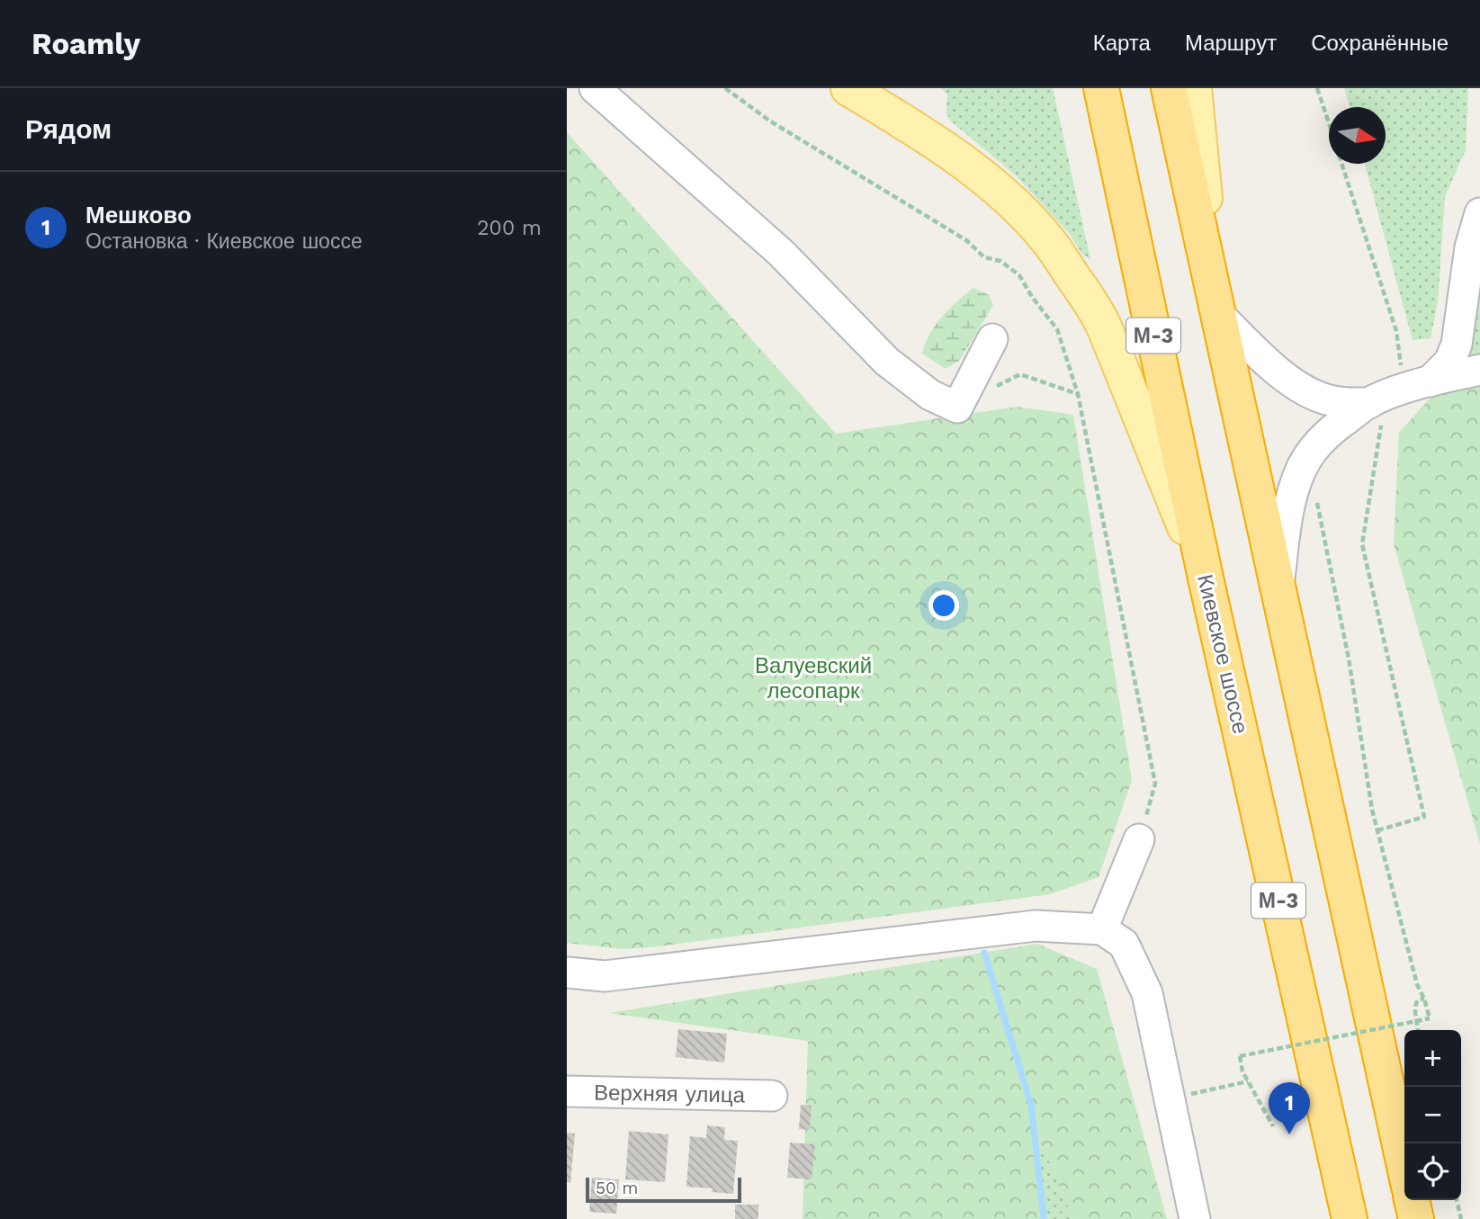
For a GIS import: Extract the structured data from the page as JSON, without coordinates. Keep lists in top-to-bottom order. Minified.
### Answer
{"streets":{"highway":["М-3","Киевское шоссе"],"street":["Верхняя улица"]},"parks":["Валуевский лесопарк"],"scale_bar":"50 m","north":"right","page":{"header":"Roamly","nav":["Карта","Маршрут","Сохранённые"],"heading":"Рядом","list":[{"mark":"1","name":"Мешково","note":"Остановка · Киевское шоссе","value":"200 m"}],"map_buttons":["+","−"],"pins":"1","scale":"50 m"}}
